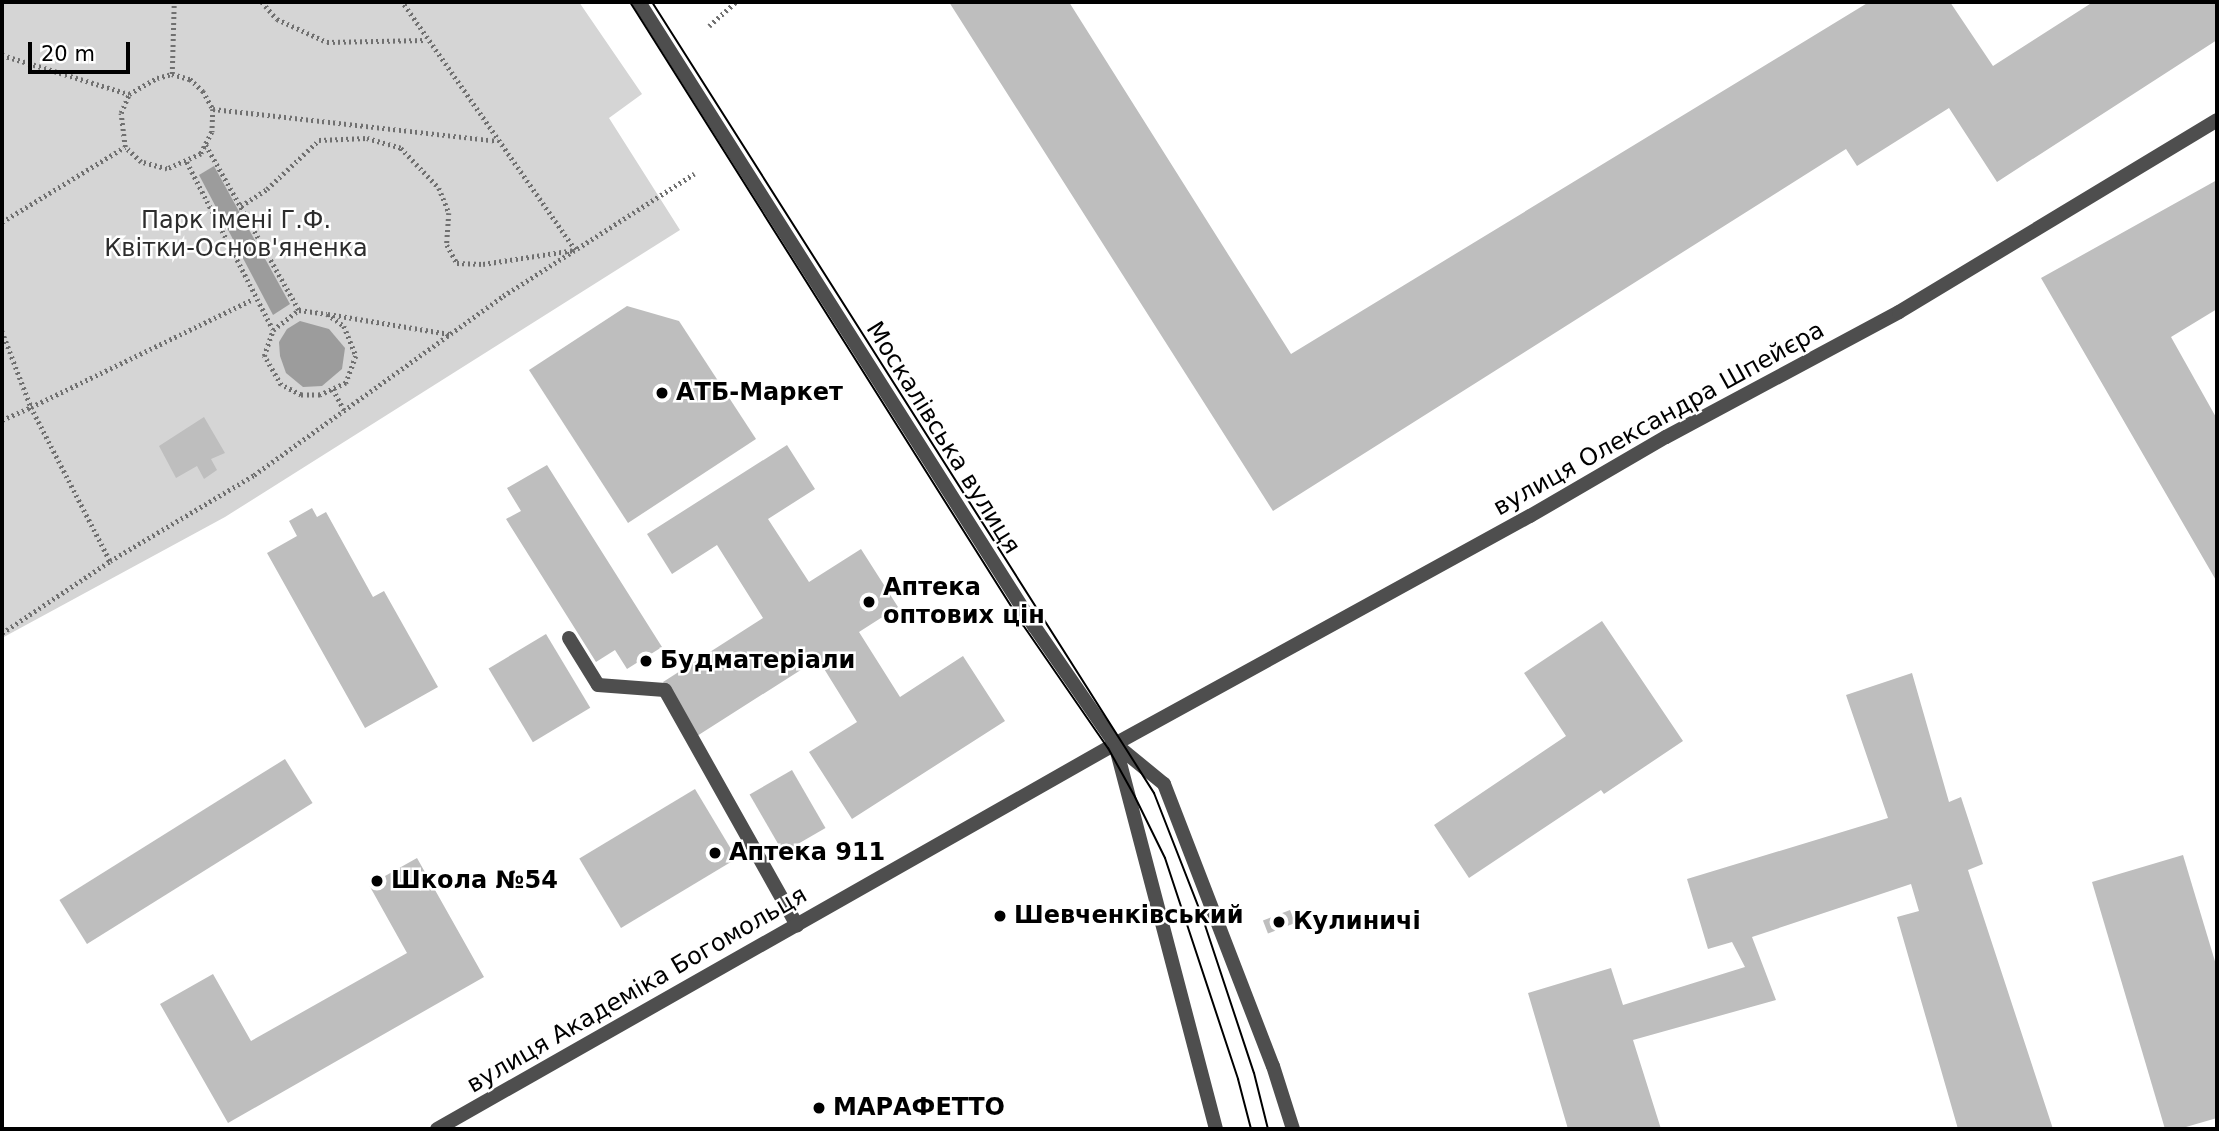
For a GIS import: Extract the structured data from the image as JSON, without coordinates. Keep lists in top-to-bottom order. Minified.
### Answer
{"streets":{"street":["вулиця Олександра Шпейєра","Москалівська вулиця","вулиця Академіка Богомольця"]},"crossings":[["вулиця Олександра Шпейєра","Москалівська вулиця"],["вулиця Олександра Шпейєра","вулиця Академіка Богомольця"],["Москалівська вулиця","вулиця Академіка Богомольця"]],"parks":["Парк імені Г.Ф. Квітки-Основ'яненка"],"places":["АТБ-Маркет","Аптека оптових цін","Будматеріали","Аптека 911","Школа №54","Шевченківський","Кулиничі","МАРАФЕТТО"],"scale_bar":"20 m"}
